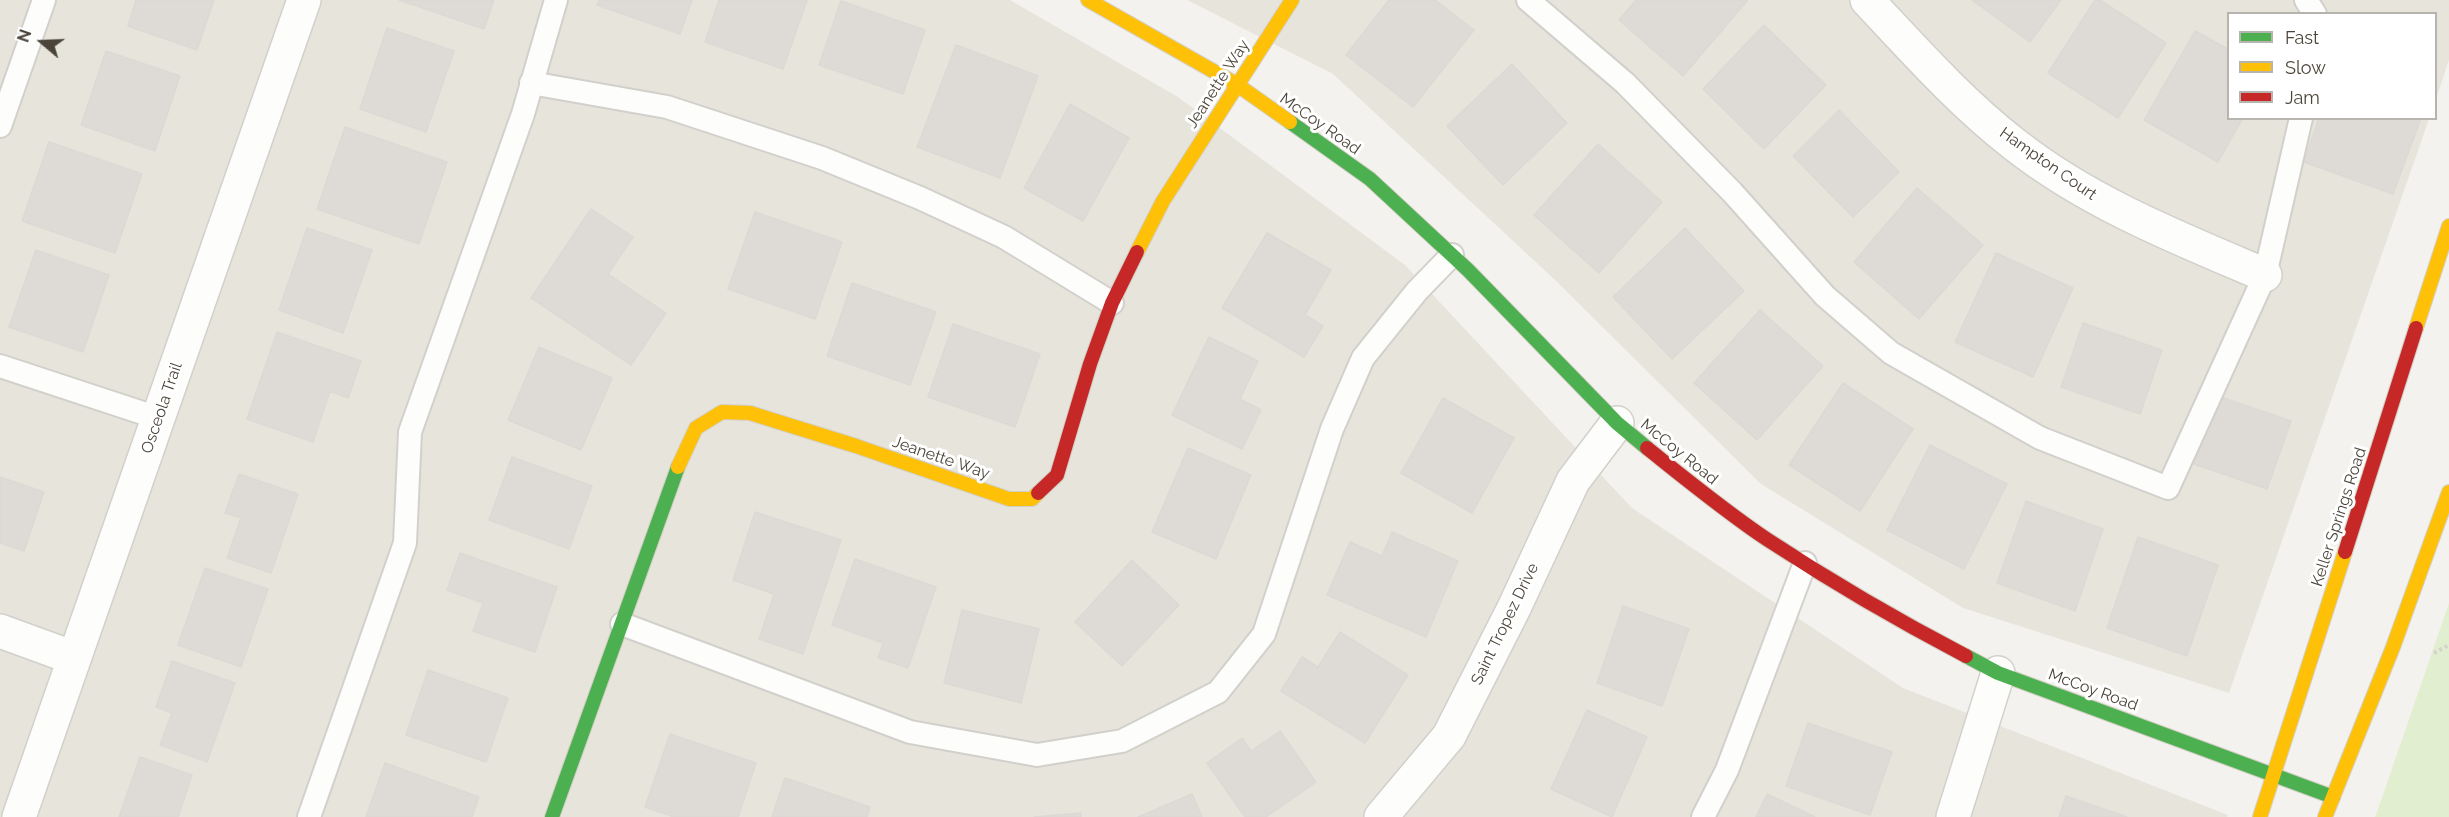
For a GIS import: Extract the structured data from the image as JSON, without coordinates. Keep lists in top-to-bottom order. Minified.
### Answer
{"streets":{"street":["Jeanette Way","McCoy Road","Hampton Court","Osceola Trail","Keller Springs Road","Saint Tropez Drive"]},"crossings":[["Jeanette Way","McCoy Road"],["McCoy Road","Keller Springs Road"],["McCoy Road","Saint Tropez Drive"]],"legend":["Fast","Slow","Jam"],"north":"left"}
